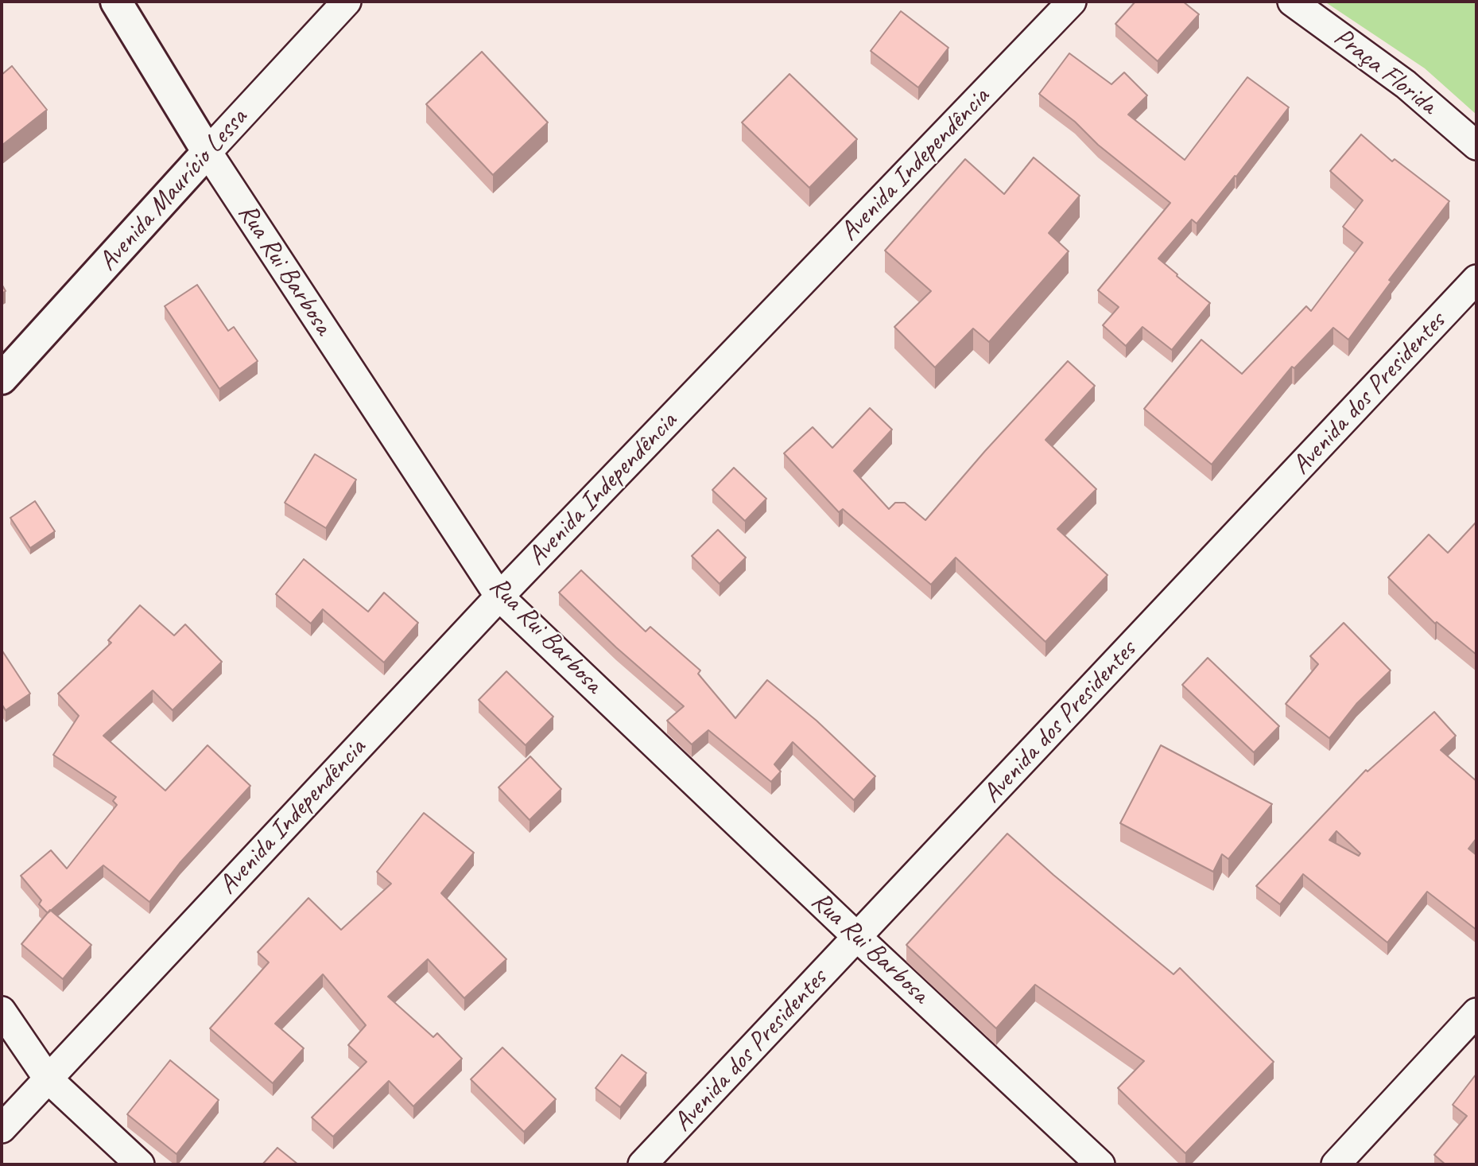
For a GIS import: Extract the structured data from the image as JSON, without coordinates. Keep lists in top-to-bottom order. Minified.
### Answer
{"streets":{"street":["Praça Florida","Avenida Independência","Avenida Maurício Lessa","Rua Rui Barbosa","Avenida dos Presidentes"]},"crossings":[["Avenida Independência","Rua Rui Barbosa"],["Avenida Maurício Lessa","Rua Rui Barbosa"],["Rua Rui Barbosa","Avenida dos Presidentes"]]}
